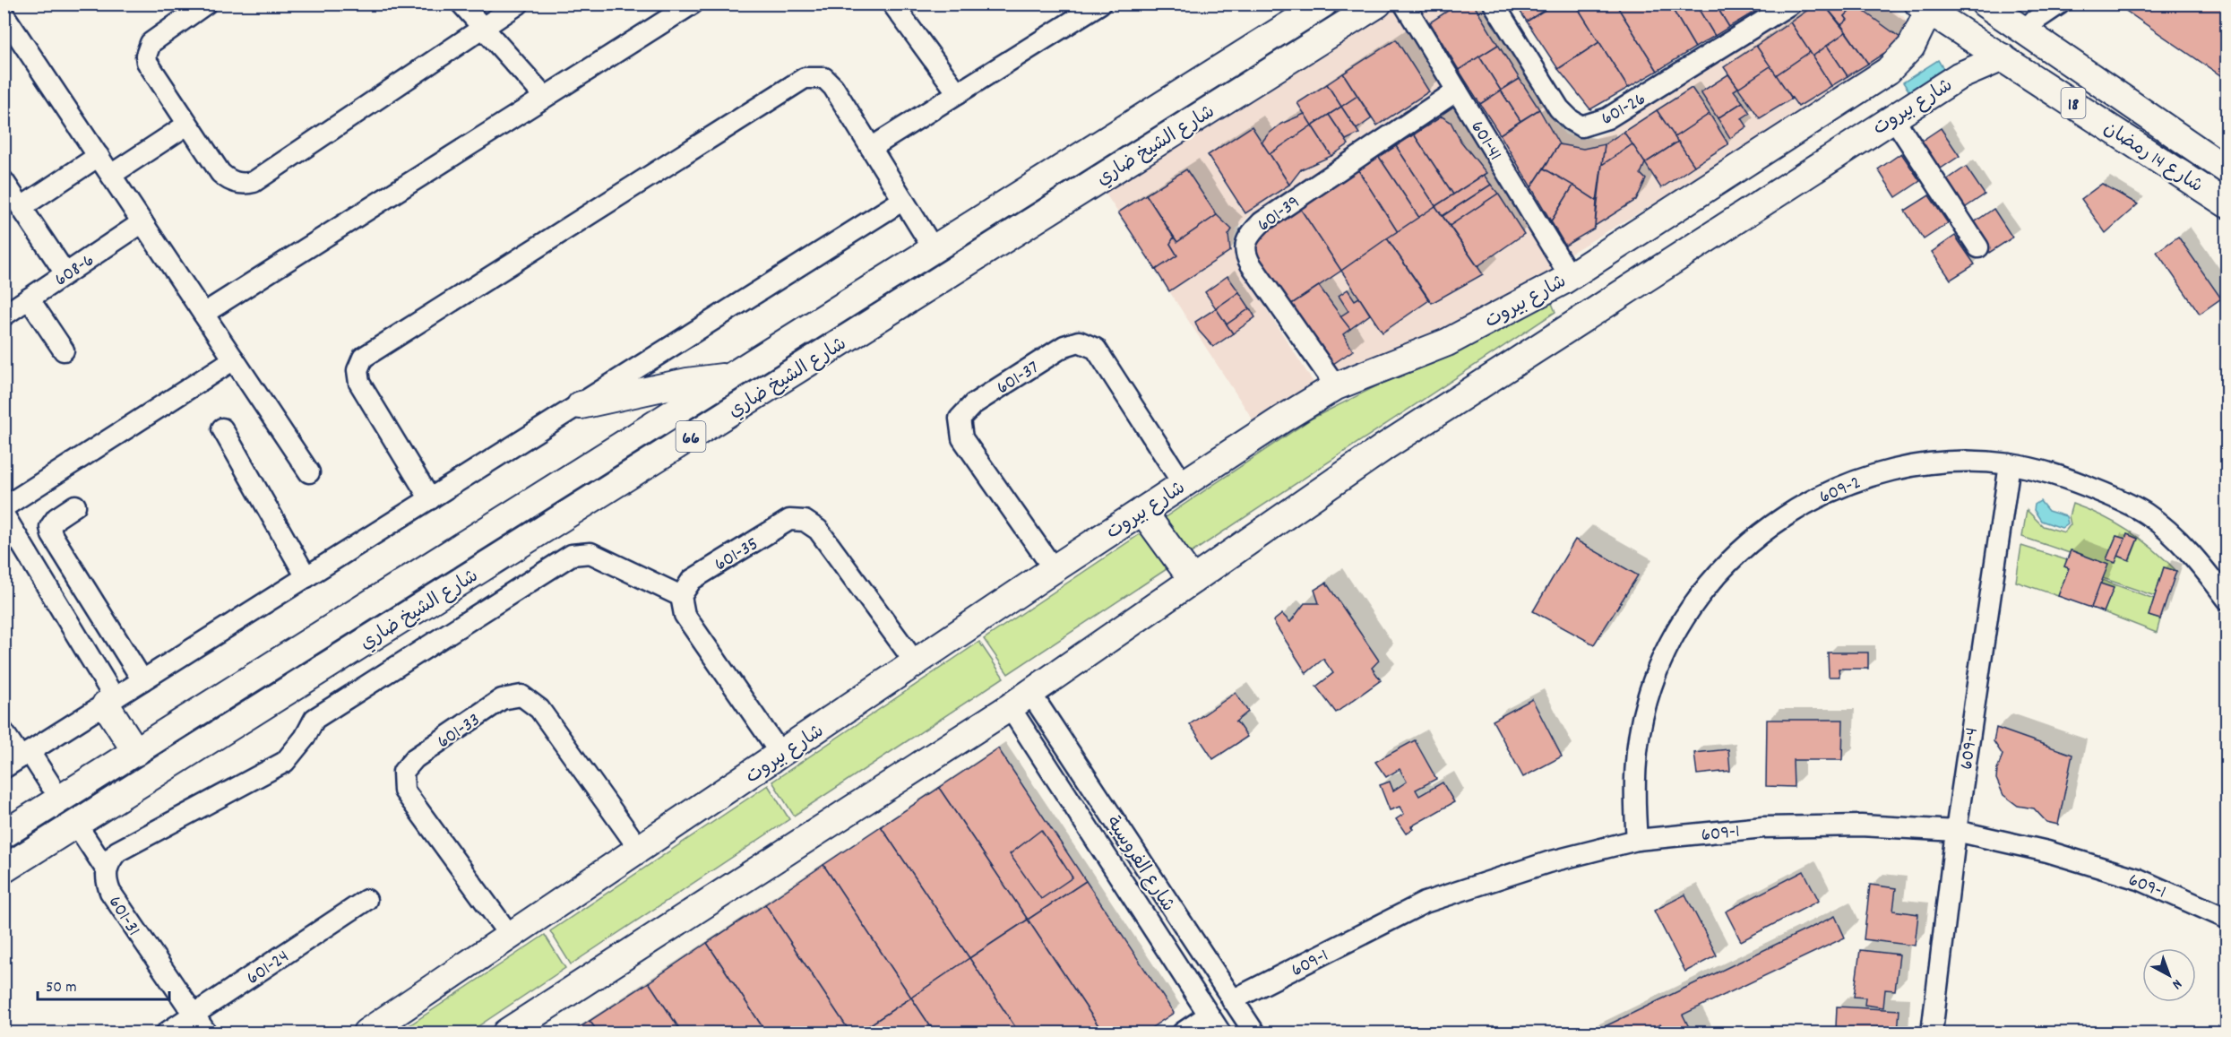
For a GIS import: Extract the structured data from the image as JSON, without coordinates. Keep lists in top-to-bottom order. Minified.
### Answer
{"streets":{"main road":["18","شارع بيروت","شارع الشيخ ضاري","شارع 14 رمضان","66"],"street":["601-26","601-41","601-39","608-6","601-37","609-2","601-35","601-33","609-4","609-1","شارع الفروسية","601-31","601-24"]},"crossings":[["شارع بيروت","601-41"],["شارع بيروت","شارع 14 رمضان"],["شارع بيروت","601-39"],["شارع بيروت","601-37"],["شارع بيروت","601-35"],["شارع بيروت","601-33"],["شارع بيروت","شارع الفروسية"],["601-41","601-39"],["609-2","609-4"],["609-2","609-1"],["601-35","601-31"],["609-4","609-1"],["609-1","شارع الفروسية"],["601-31","601-24"]],"scale_bar":"50 m","north":"bottom right"}
